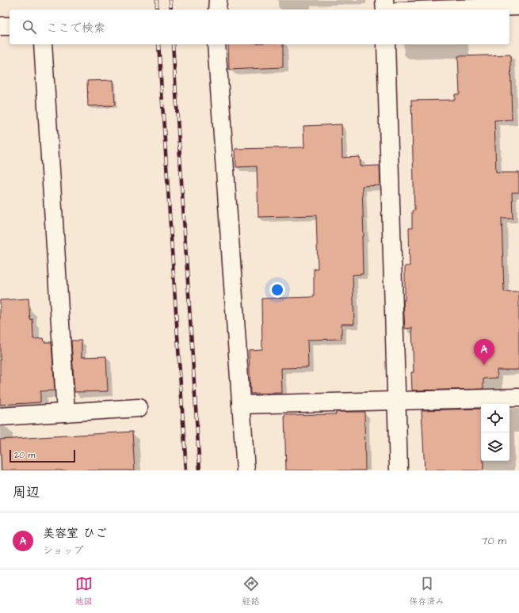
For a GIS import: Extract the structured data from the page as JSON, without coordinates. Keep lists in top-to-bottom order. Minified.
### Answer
{"scale_bar":"20 m","page":{"search":"ここで検索","pins":"A","scale":"20 m","heading":"周辺","list":[{"mark":"A","name":"美容室 ひご","note":"ショップ","value":"70 m"}],"nav":["地図","経路","保存済み"]}}
